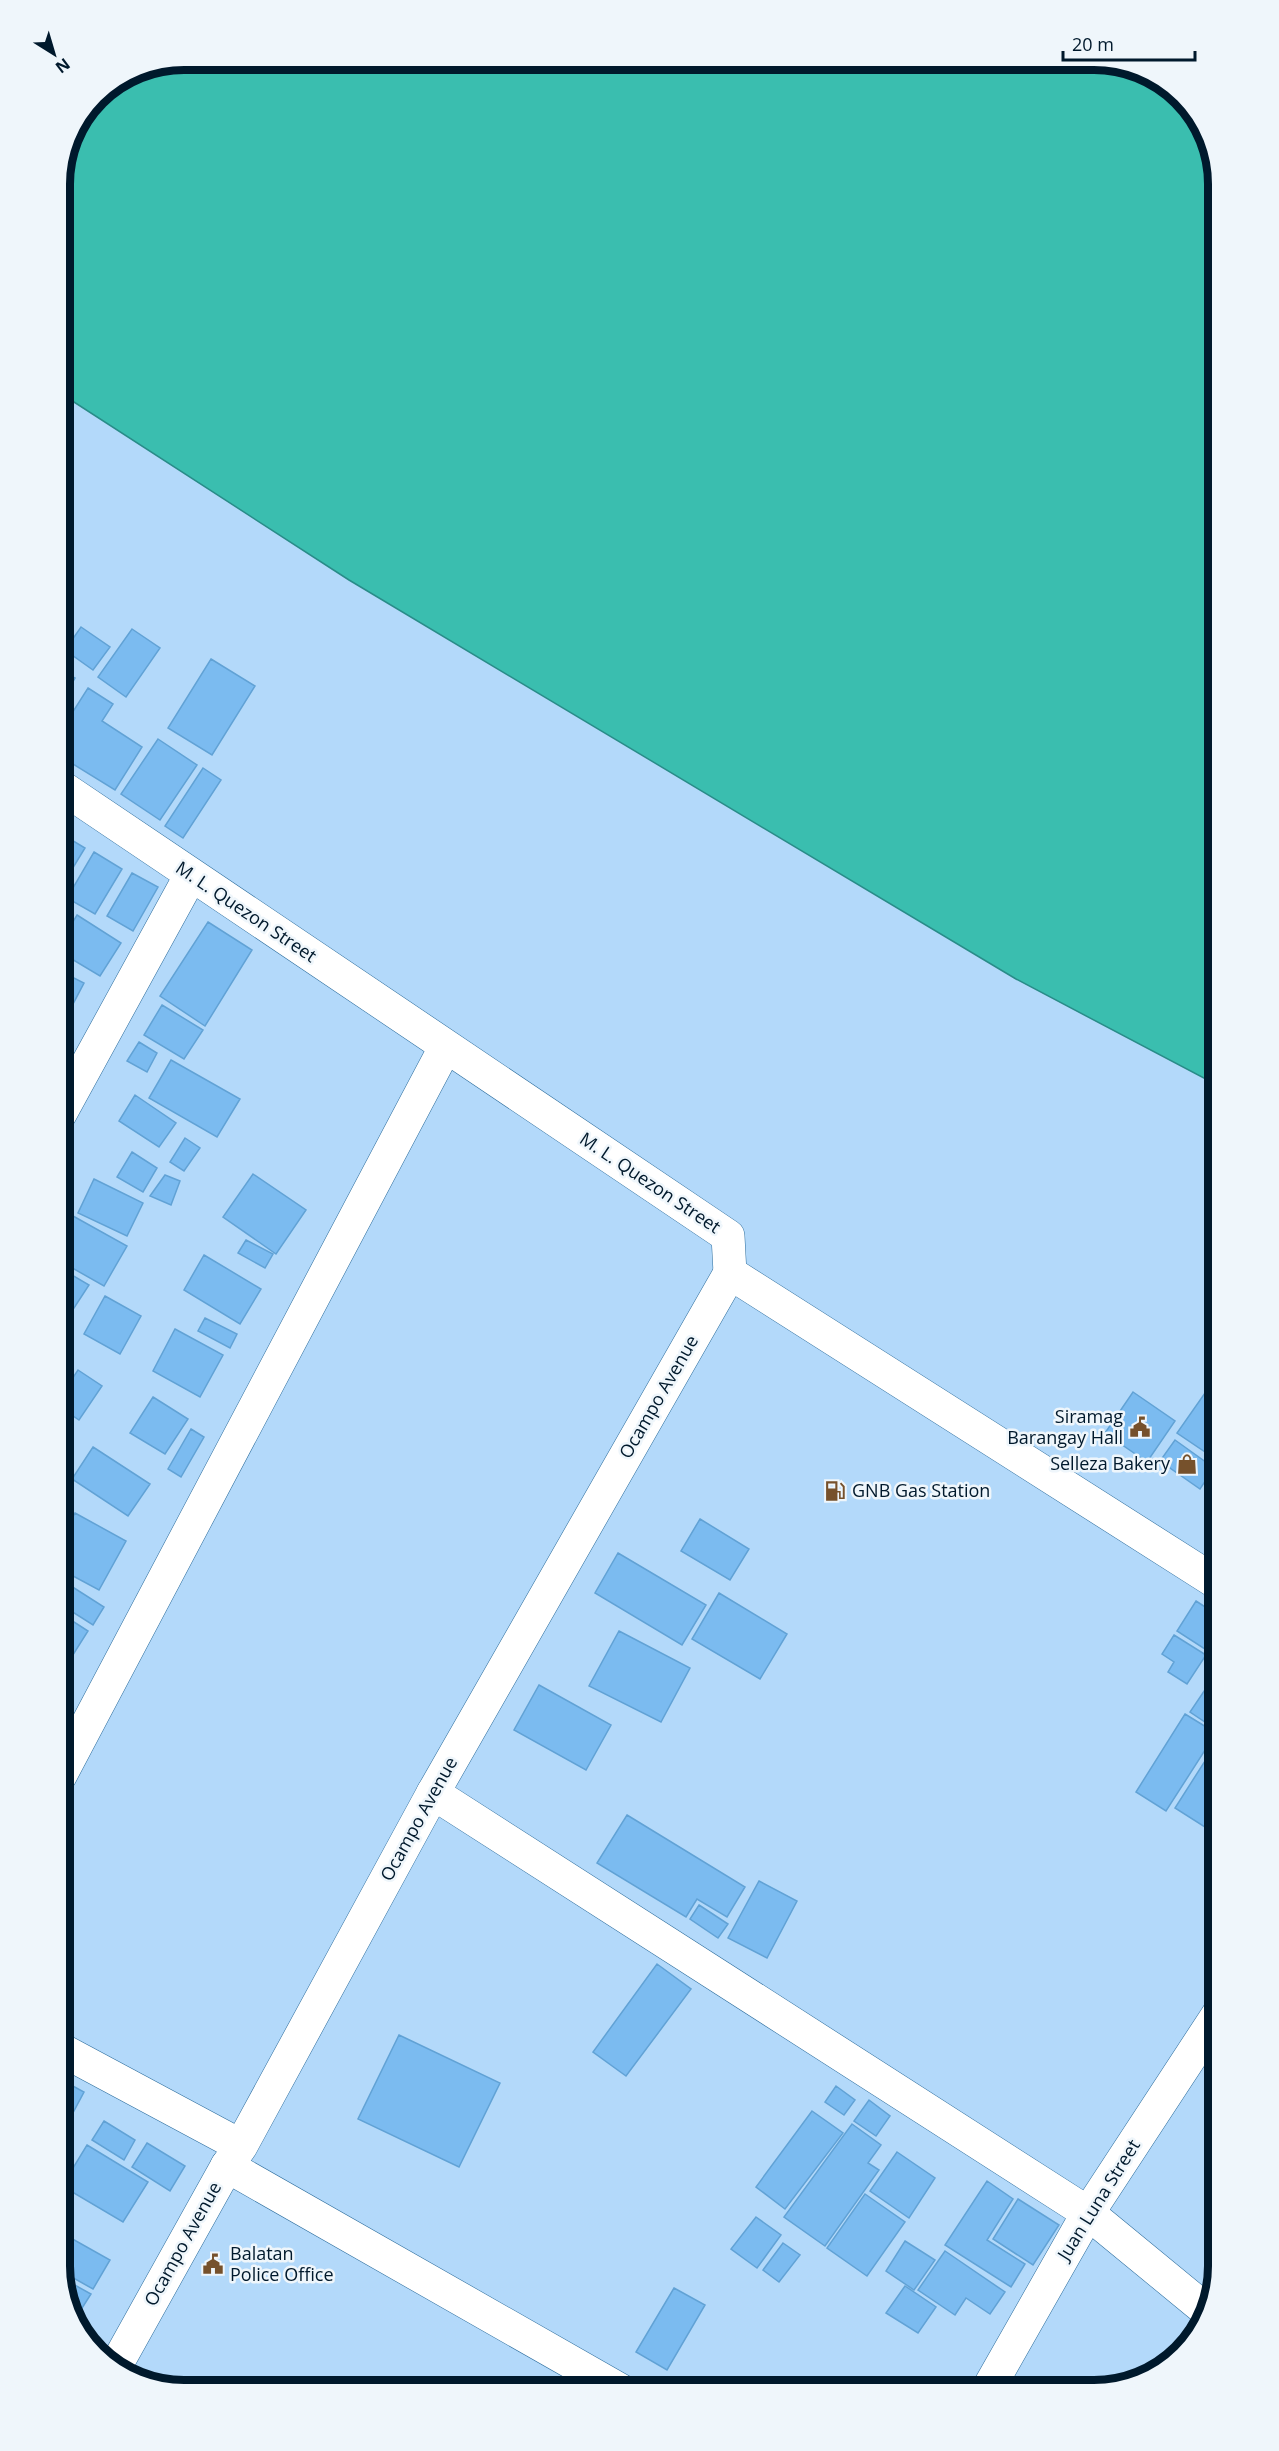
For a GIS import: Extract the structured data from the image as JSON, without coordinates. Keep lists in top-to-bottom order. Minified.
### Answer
{"streets":{"street":["M. L. Quezon Street","Ocampo Avenue","Juan Luna Street"]},"crossings":[["M. L. Quezon Street","Ocampo Avenue"]],"places":{"public building":["Siramag Barangay Hall","Balatan Police Office"],"shop":["Selleza Bakery"],"fuel station":["GNB Gas Station"]},"scale_bar":"20 m","north":"bottom right"}
